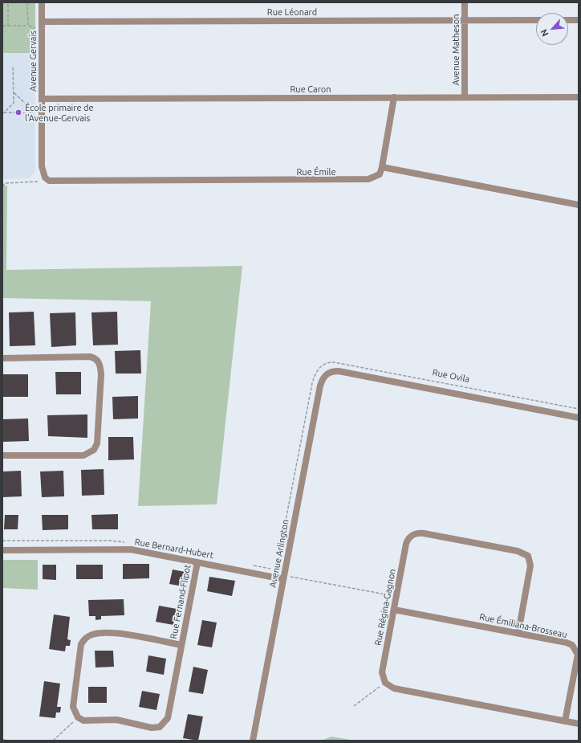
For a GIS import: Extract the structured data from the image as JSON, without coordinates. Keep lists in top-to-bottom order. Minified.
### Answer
{"streets":{"street":["Rue Léonard","Avenue Matheson","Avenue Gervais","Rue Caron","Rue Émile","Rue Ovila","Rue Bernard-Hubert","Avenue Arlington","Rue Fernand-Flipot","Rue Régina-Gagnon","Rue Émiliana-Brosseau"]},"crossings":[["Rue Léonard","Avenue Matheson"],["Rue Léonard","Avenue Gervais"],["Avenue Matheson","Rue Caron"],["Avenue Gervais","Rue Caron"],["Avenue Gervais","Rue Émile"],["Rue Ovila","Avenue Arlington"],["Rue Bernard-Hubert","Avenue Arlington"],["Rue Bernard-Hubert","Rue Fernand-Flipot"],["Rue Régina-Gagnon","Rue Émiliana-Brosseau"]],"places":["École primaire de l'Avenue-Gervais"],"north":"bottom left"}
